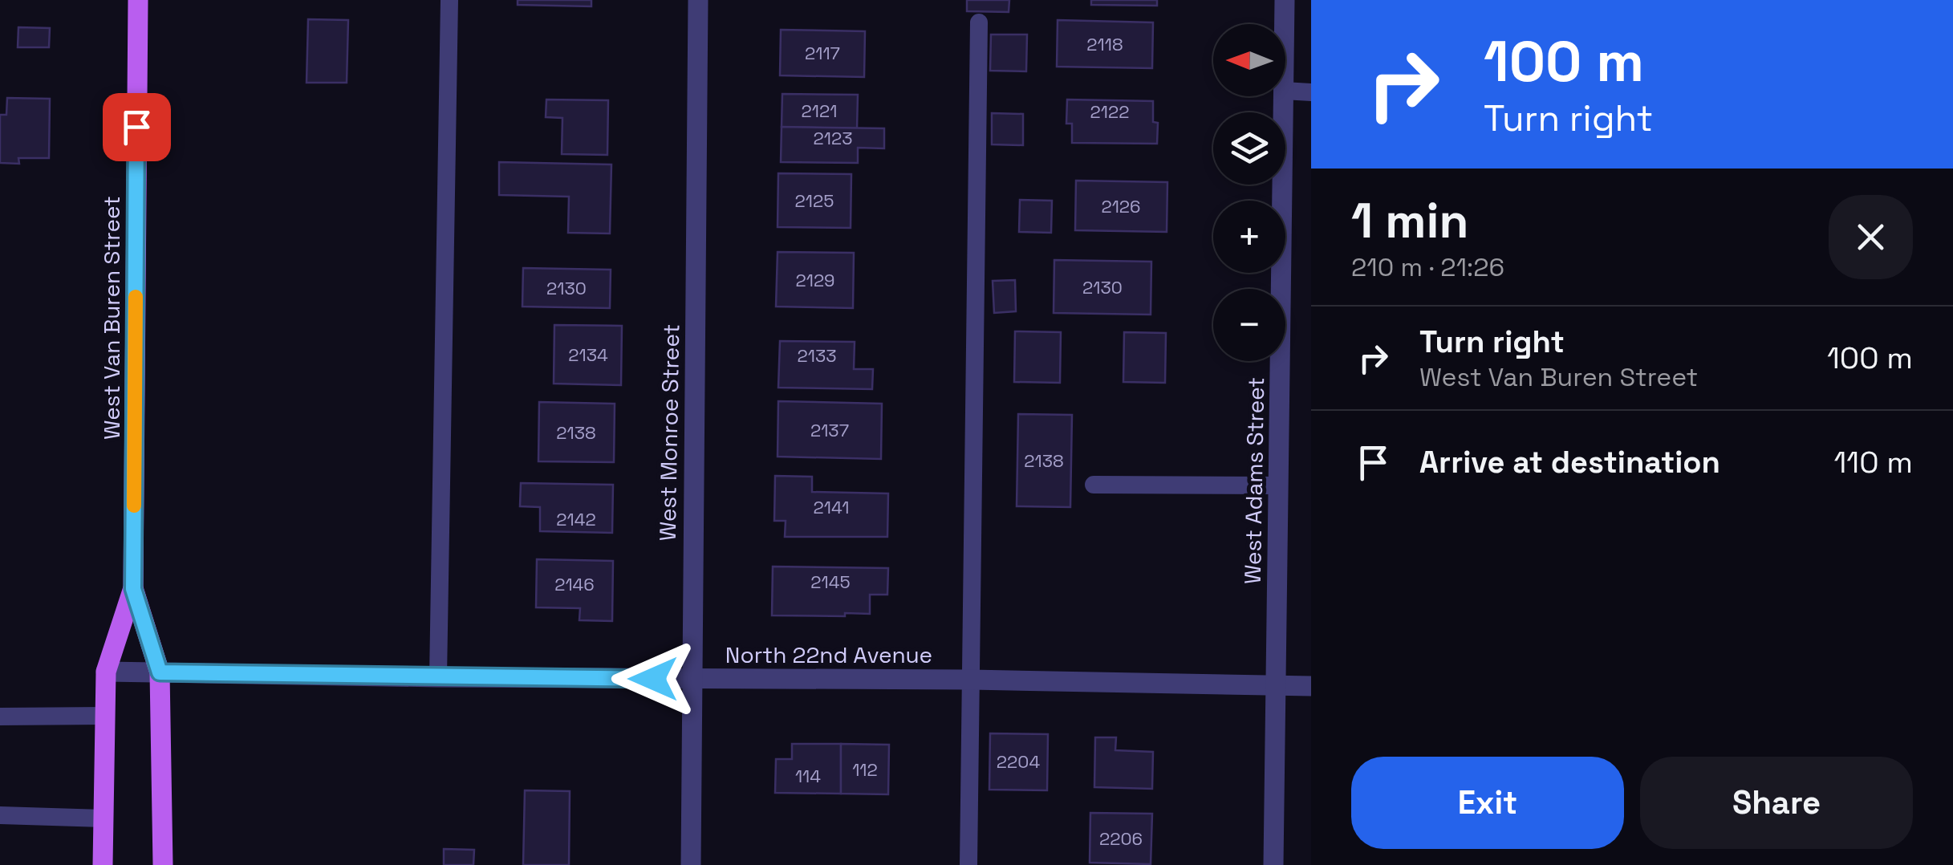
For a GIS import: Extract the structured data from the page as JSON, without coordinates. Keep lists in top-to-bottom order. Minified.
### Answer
{"streets":{"main road":["West Van Buren Street"],"street":["West Monroe Street","West Adams Street","North 22nd Avenue"]},"crossings":[["West Van Buren Street","North 22nd Avenue"],["West Monroe Street","North 22nd Avenue"],["West Adams Street","North 22nd Avenue"]],"house_numbers":["2118","2117","2121","2122","2123","2125","2126","2129","2130","2130","2134","2133","2137","2138","2138","2141","2142","2145","2146","2204","112","114","2206"],"north":"left","page":{"turn":["100 m","Turn right"],"map_buttons":["+","−"],"heading":["1 min","210 m · 21:26"],"list":[{"name":"Turn right","note":"West Van Buren Street","value":"100 m"},{"name":"Arrive at destination","value":"110 m"}],"buttons":["Exit","Share"]}}
